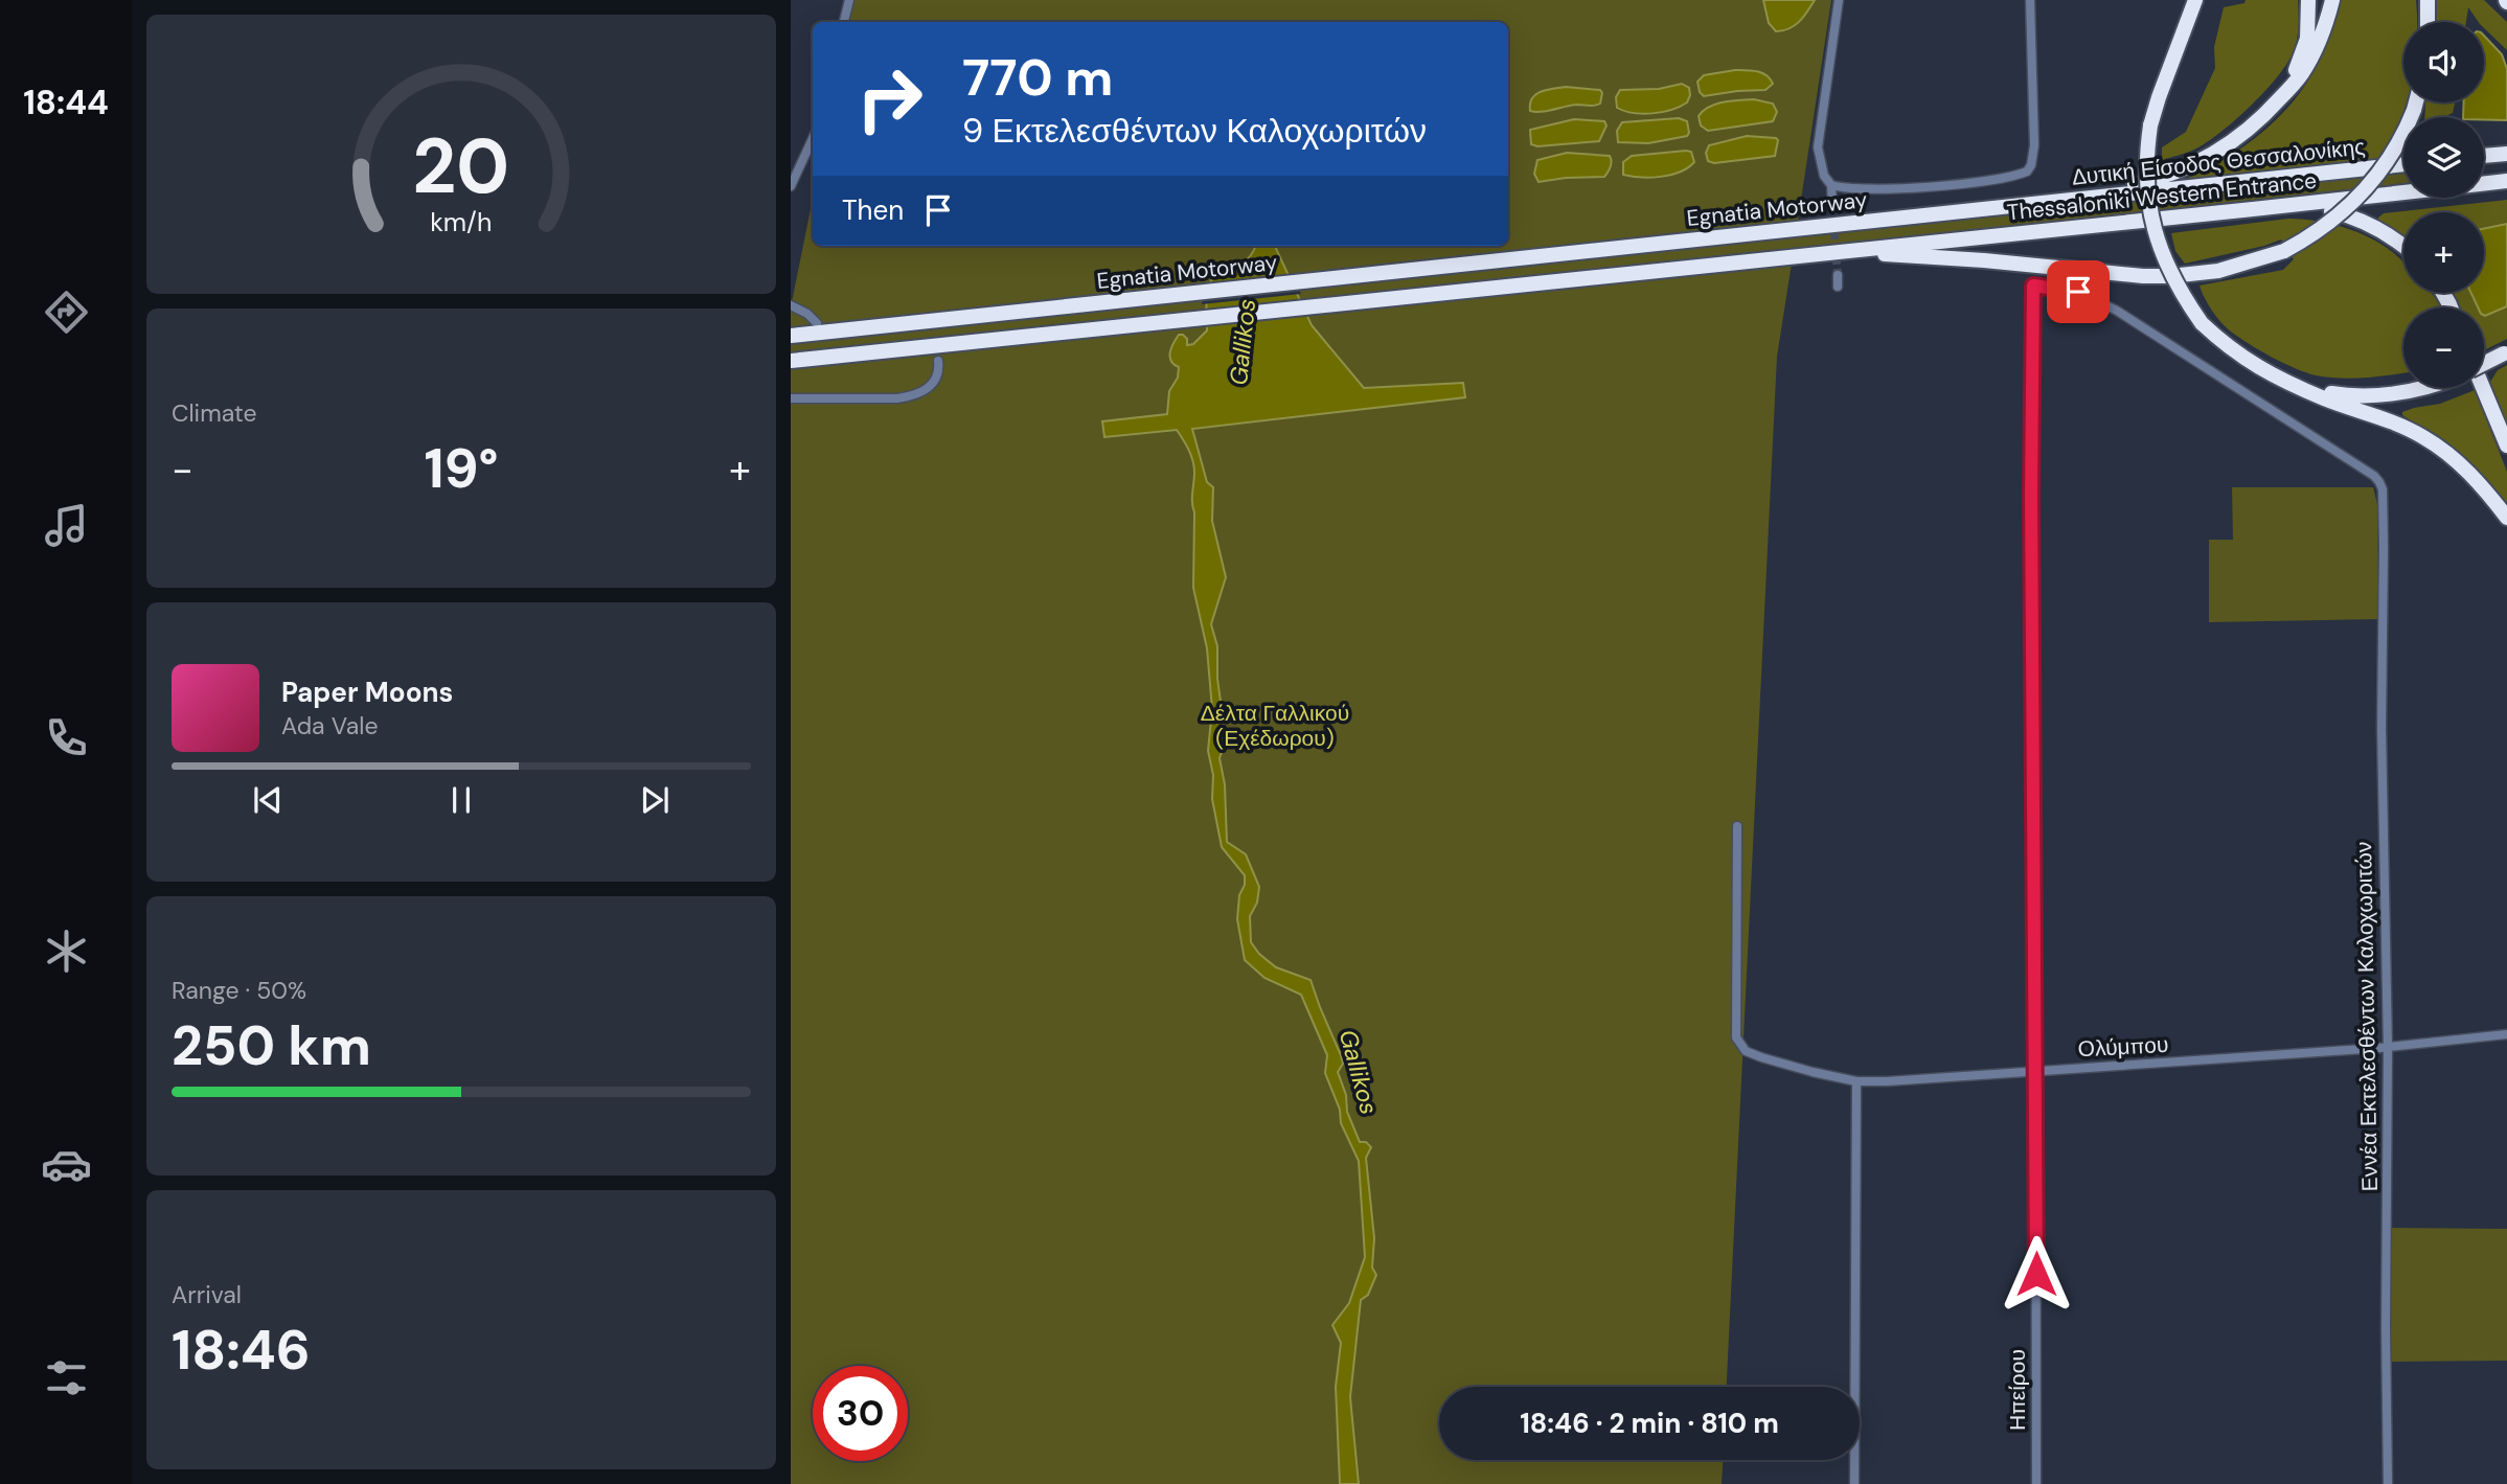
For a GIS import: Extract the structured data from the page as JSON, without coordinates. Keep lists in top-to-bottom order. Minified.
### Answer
{"streets":{"highway":["Δυτική Είσοδος Θεσσαλονίκης","Thessaloniki Western Entrance","Egnatia Motorway"],"street":["Εννέα Εκτελεσθέντων Καλοχωριτών","Ολύμπου","Ηπείρου"]},"crossings":[["Δυτική Είσοδος Θεσσαλονίκης","Egnatia Motorway"],["Εννέα Εκτελεσθέντων Καλοχωριτών","Ολύμπου"],["Εννέα Εκτελεσθέντων Καλοχωριτών","Ηπείρου"],["Ολύμπου","Ηπείρου"]],"water":["Gallikos"],"parks":["Δέλτα Γαλλικού (Εχέδωρου)"],"page":{"tabs":"18:44","map_buttons":["+","−"],"turn":["770 m","9 Εκτελεσθέντων Καλοχωριτών"],"then":"Then","tile":["Climate",["Range · 50%","250 km"],["Arrival","18:46"]],"heat":["−","19°","+"],"song":["Paper Moons","Ada Vale"],"limit":"30","trip":"18:46 · 2 min · 810 m","gauge":["20","km/h"]}}
